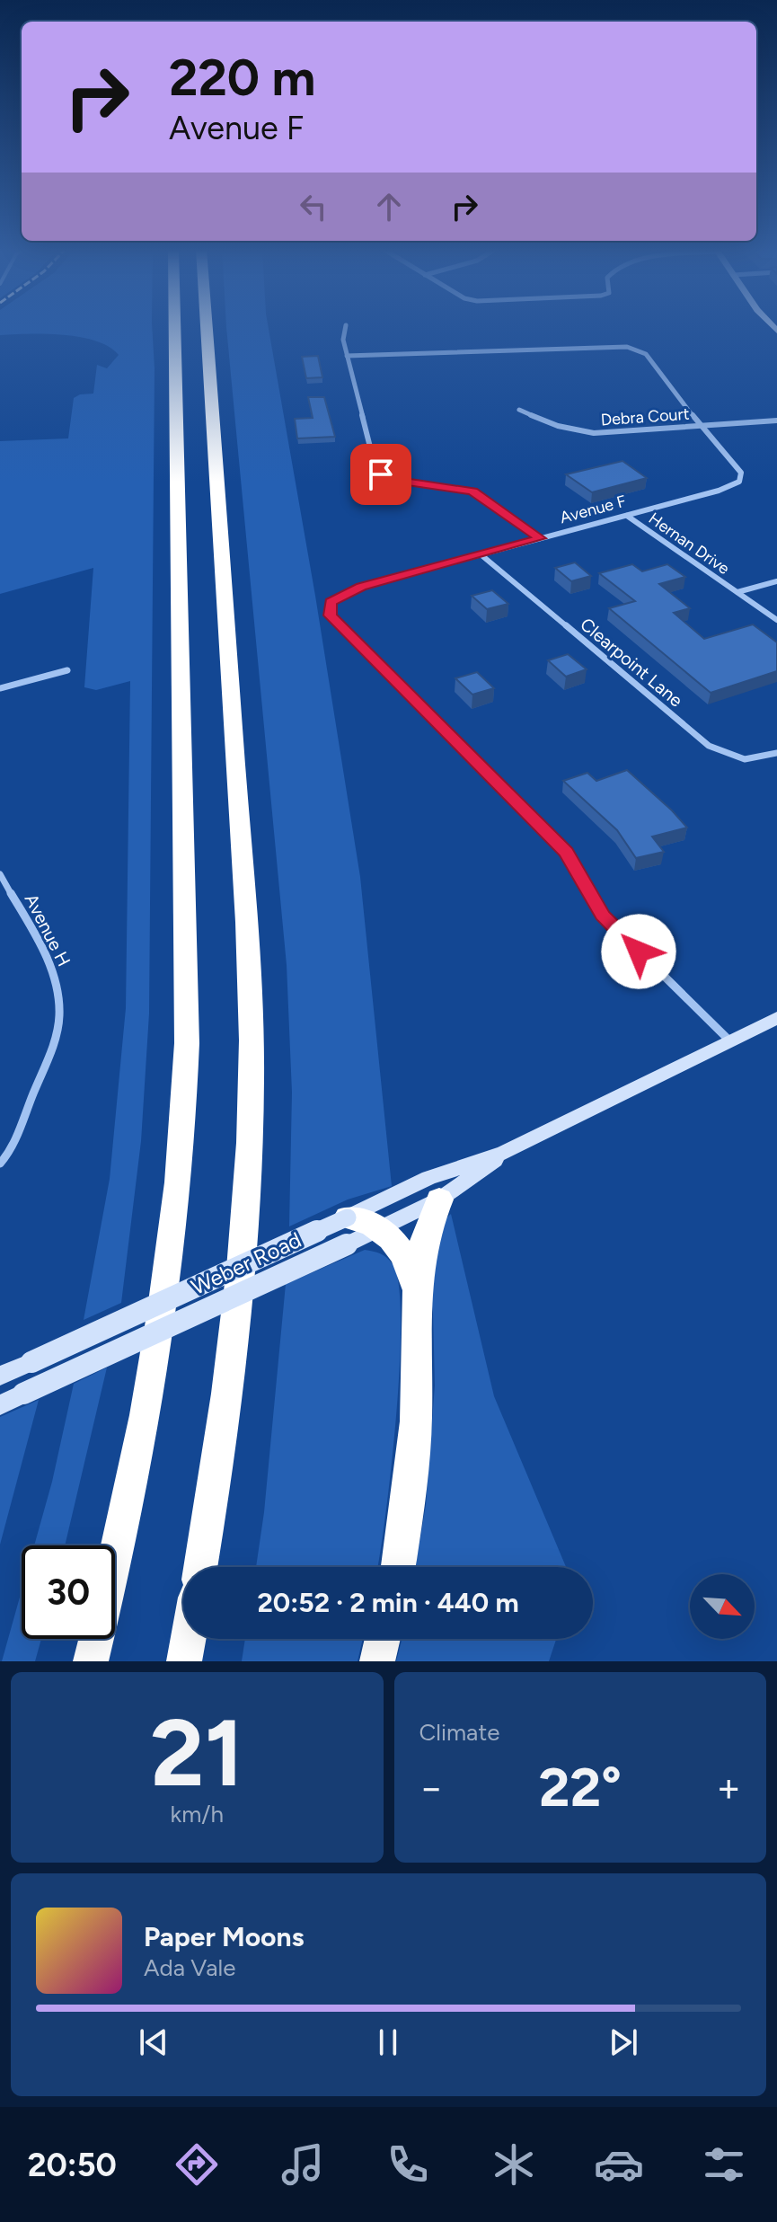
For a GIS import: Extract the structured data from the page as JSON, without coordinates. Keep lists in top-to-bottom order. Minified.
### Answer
{"streets":{"street":["Debra Court","Avenue F","Hernan Drive","Clearpoint Lane","Avenue H","Weber Road"]},"crossings":[["Debra Court","Avenue F"],["Avenue F","Hernan Drive"],["Avenue F","Clearpoint Lane"],["Avenue F","Weber Road"]],"north":"bottom right","page":{"turn":["220 m","Avenue F"],"limit":"30","trip":"20:52 · 2 min · 440 m","tile":[["21","km/h"],"Climate"],"heat":["−","22°","+"],"song":["Paper Moons","Ada Vale"],"tabs":"20:50"}}
